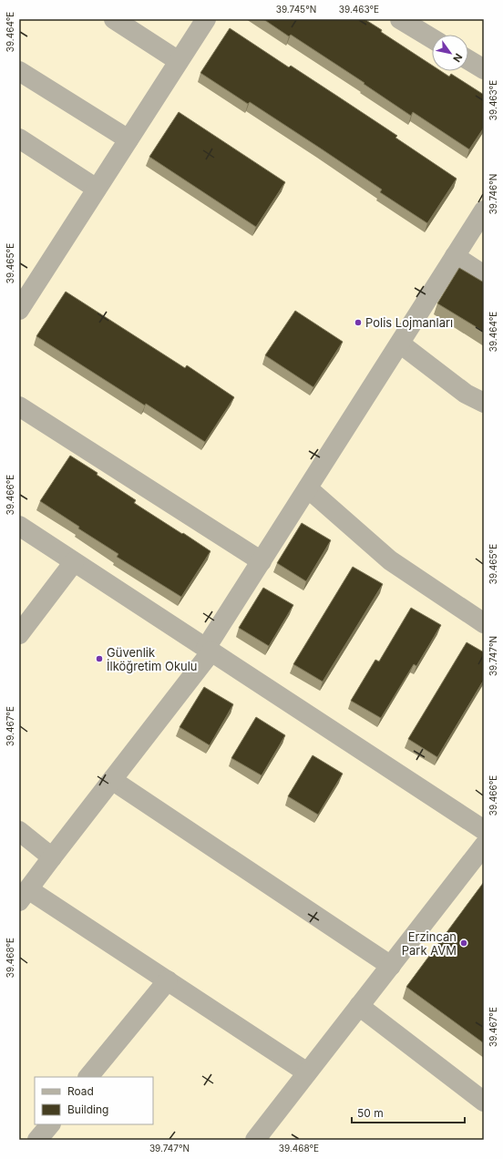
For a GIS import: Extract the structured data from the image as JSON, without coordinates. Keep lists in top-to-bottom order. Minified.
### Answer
{"places":["Polis Lojmanları","Güvenlik İlköğretim Okulu","Erzincan Park AVM"],"legend":["Road","Building"],"scale_bar":"50 m","north":"bottom right","coordinates":["39.745°N","39.463°E","39.464°E","39.746°N","39.465°E","39.466°E","39.747°N","39.467°E","39.468°E"]}
